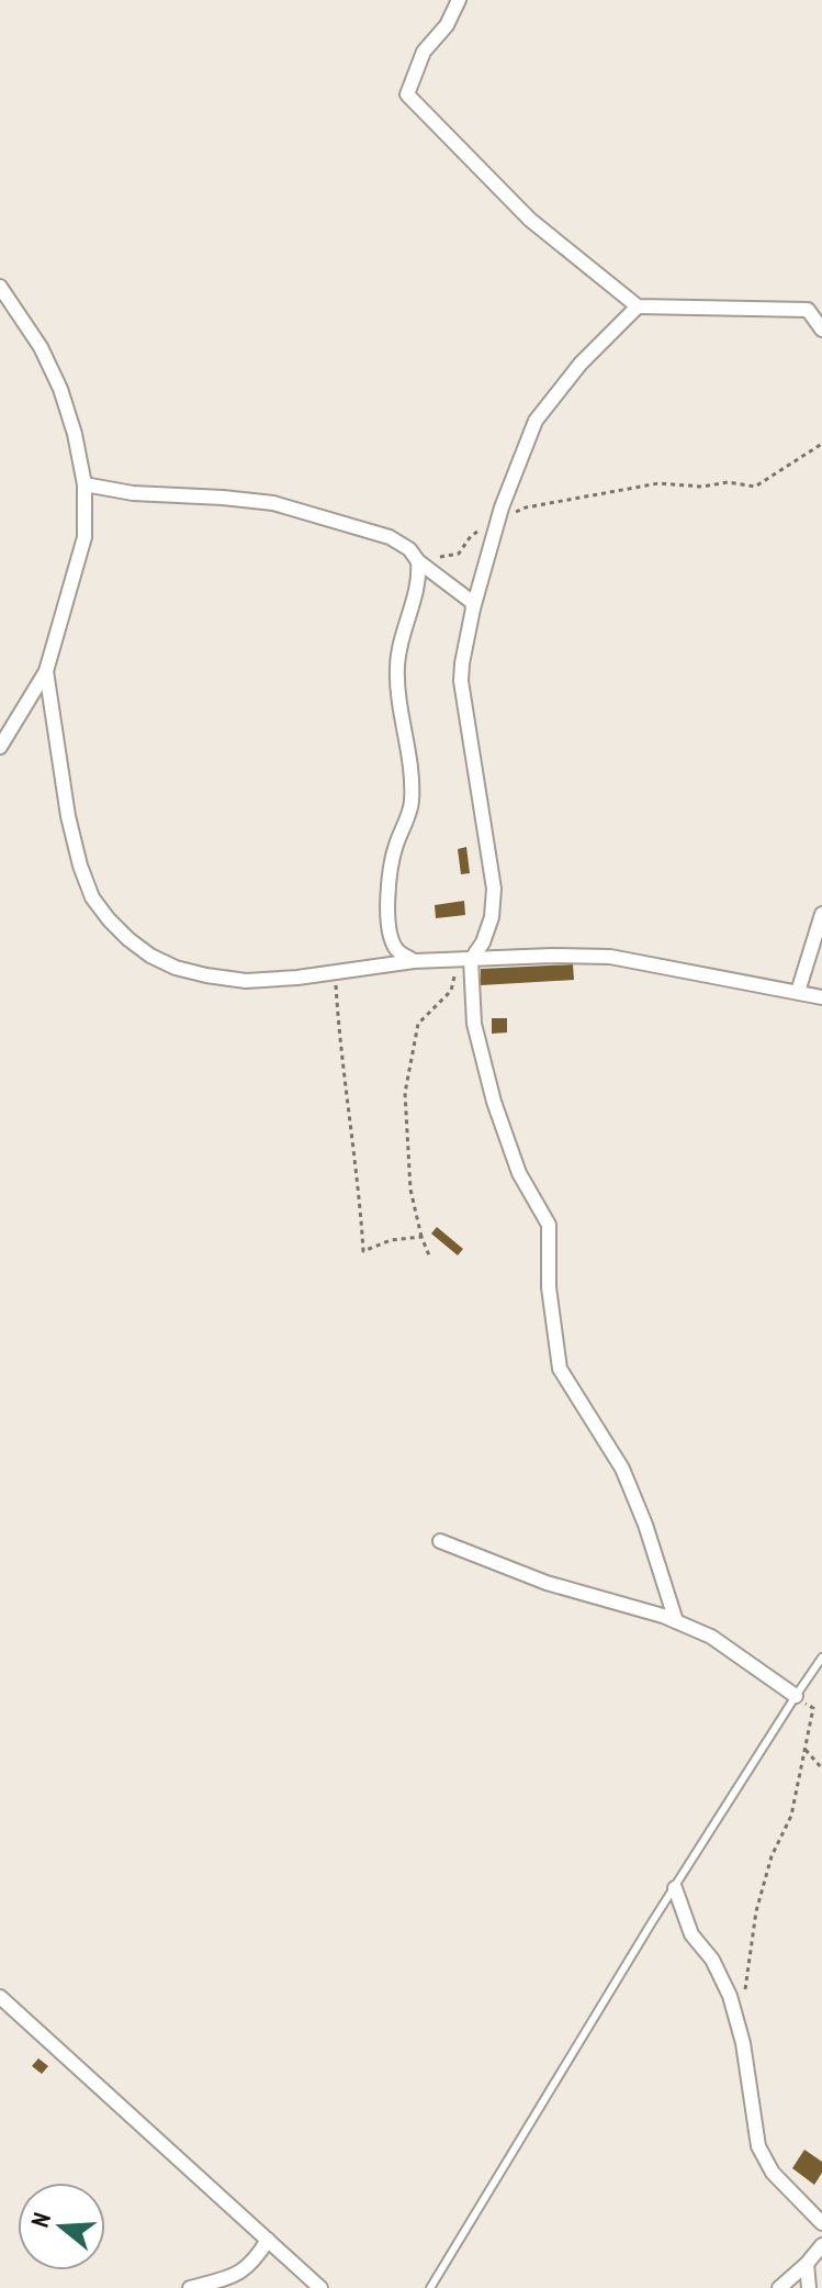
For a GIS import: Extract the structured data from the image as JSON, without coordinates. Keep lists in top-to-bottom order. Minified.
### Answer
{"north":"left"}
